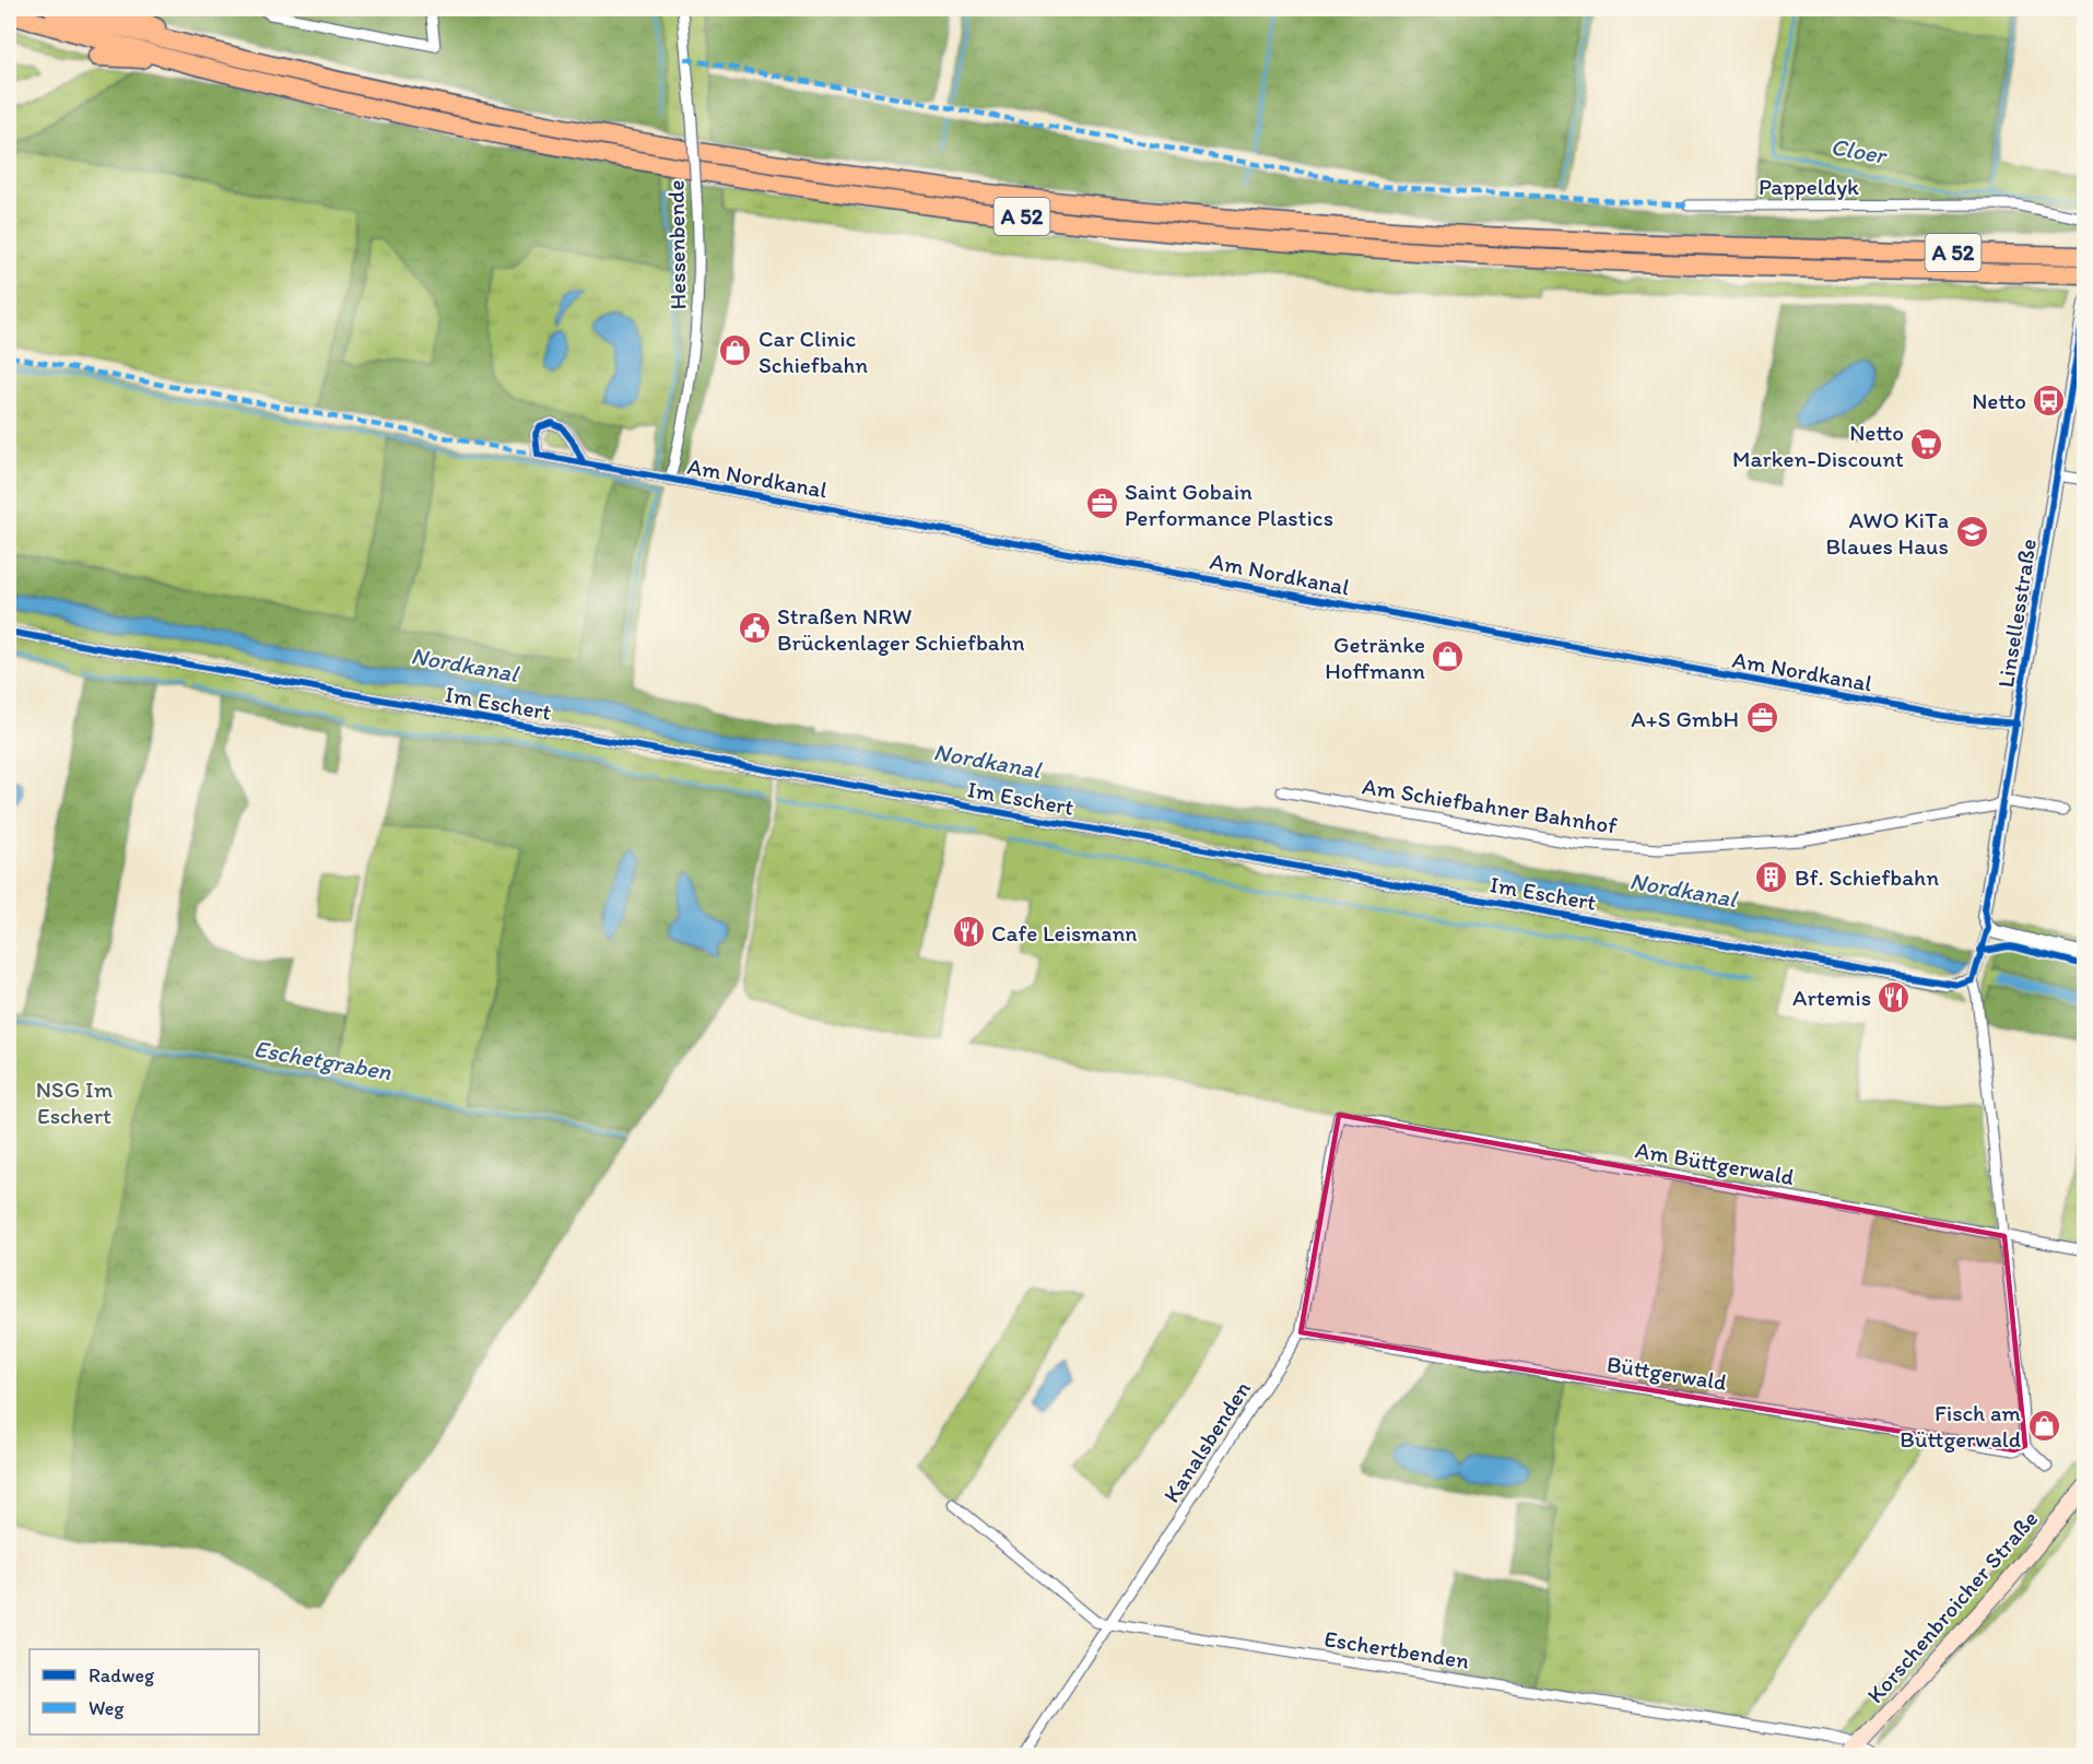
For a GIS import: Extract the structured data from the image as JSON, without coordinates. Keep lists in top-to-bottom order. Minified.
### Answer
{"streets":{"highway":["A 52"],"main road":["Korschenbroicher Straße"],"street":["Pappeldyk","Hessenbende","Am Nordkanal","Linsellesstraße","Im Eschert","Am Schiefbahner Bahnhof","Am Büttgerwald","Büttgerwald","Kanalsbenden","Eschertbenden"]},"crossings":[["Hessenbende","Am Nordkanal"],["Am Nordkanal","Linsellesstraße"],["Linsellesstraße","Am Schiefbahner Bahnhof"],["Am Büttgerwald","Kanalsbenden"],["Büttgerwald","Kanalsbenden"],["Kanalsbenden","Eschertbenden"],["Korschenbroicher Straße","Eschertbenden"]],"water":["Cloer","Nordkanal","Eschetgraben"],"parks":["NSG Im Eschert"],"places":{"shop":["Car Clinic Schiefbahn","Getränke Hoffmann","Fisch am Büttgerwald"],"bus stop":["Netto"],"supermarket":["Netto Marken-Discount"],"office":["Saint Gobain Performance Plastics","A+S GmbH"],"school or university":["AWO KiTa Blaues Haus"],"public building":["Straßen NRW Brückenlager Schiefbahn"],"building":["Bf. Schiefbahn"],"restaurant":["Cafe Leismann","Artemis"]},"legend":["Radweg","Weg"]}
